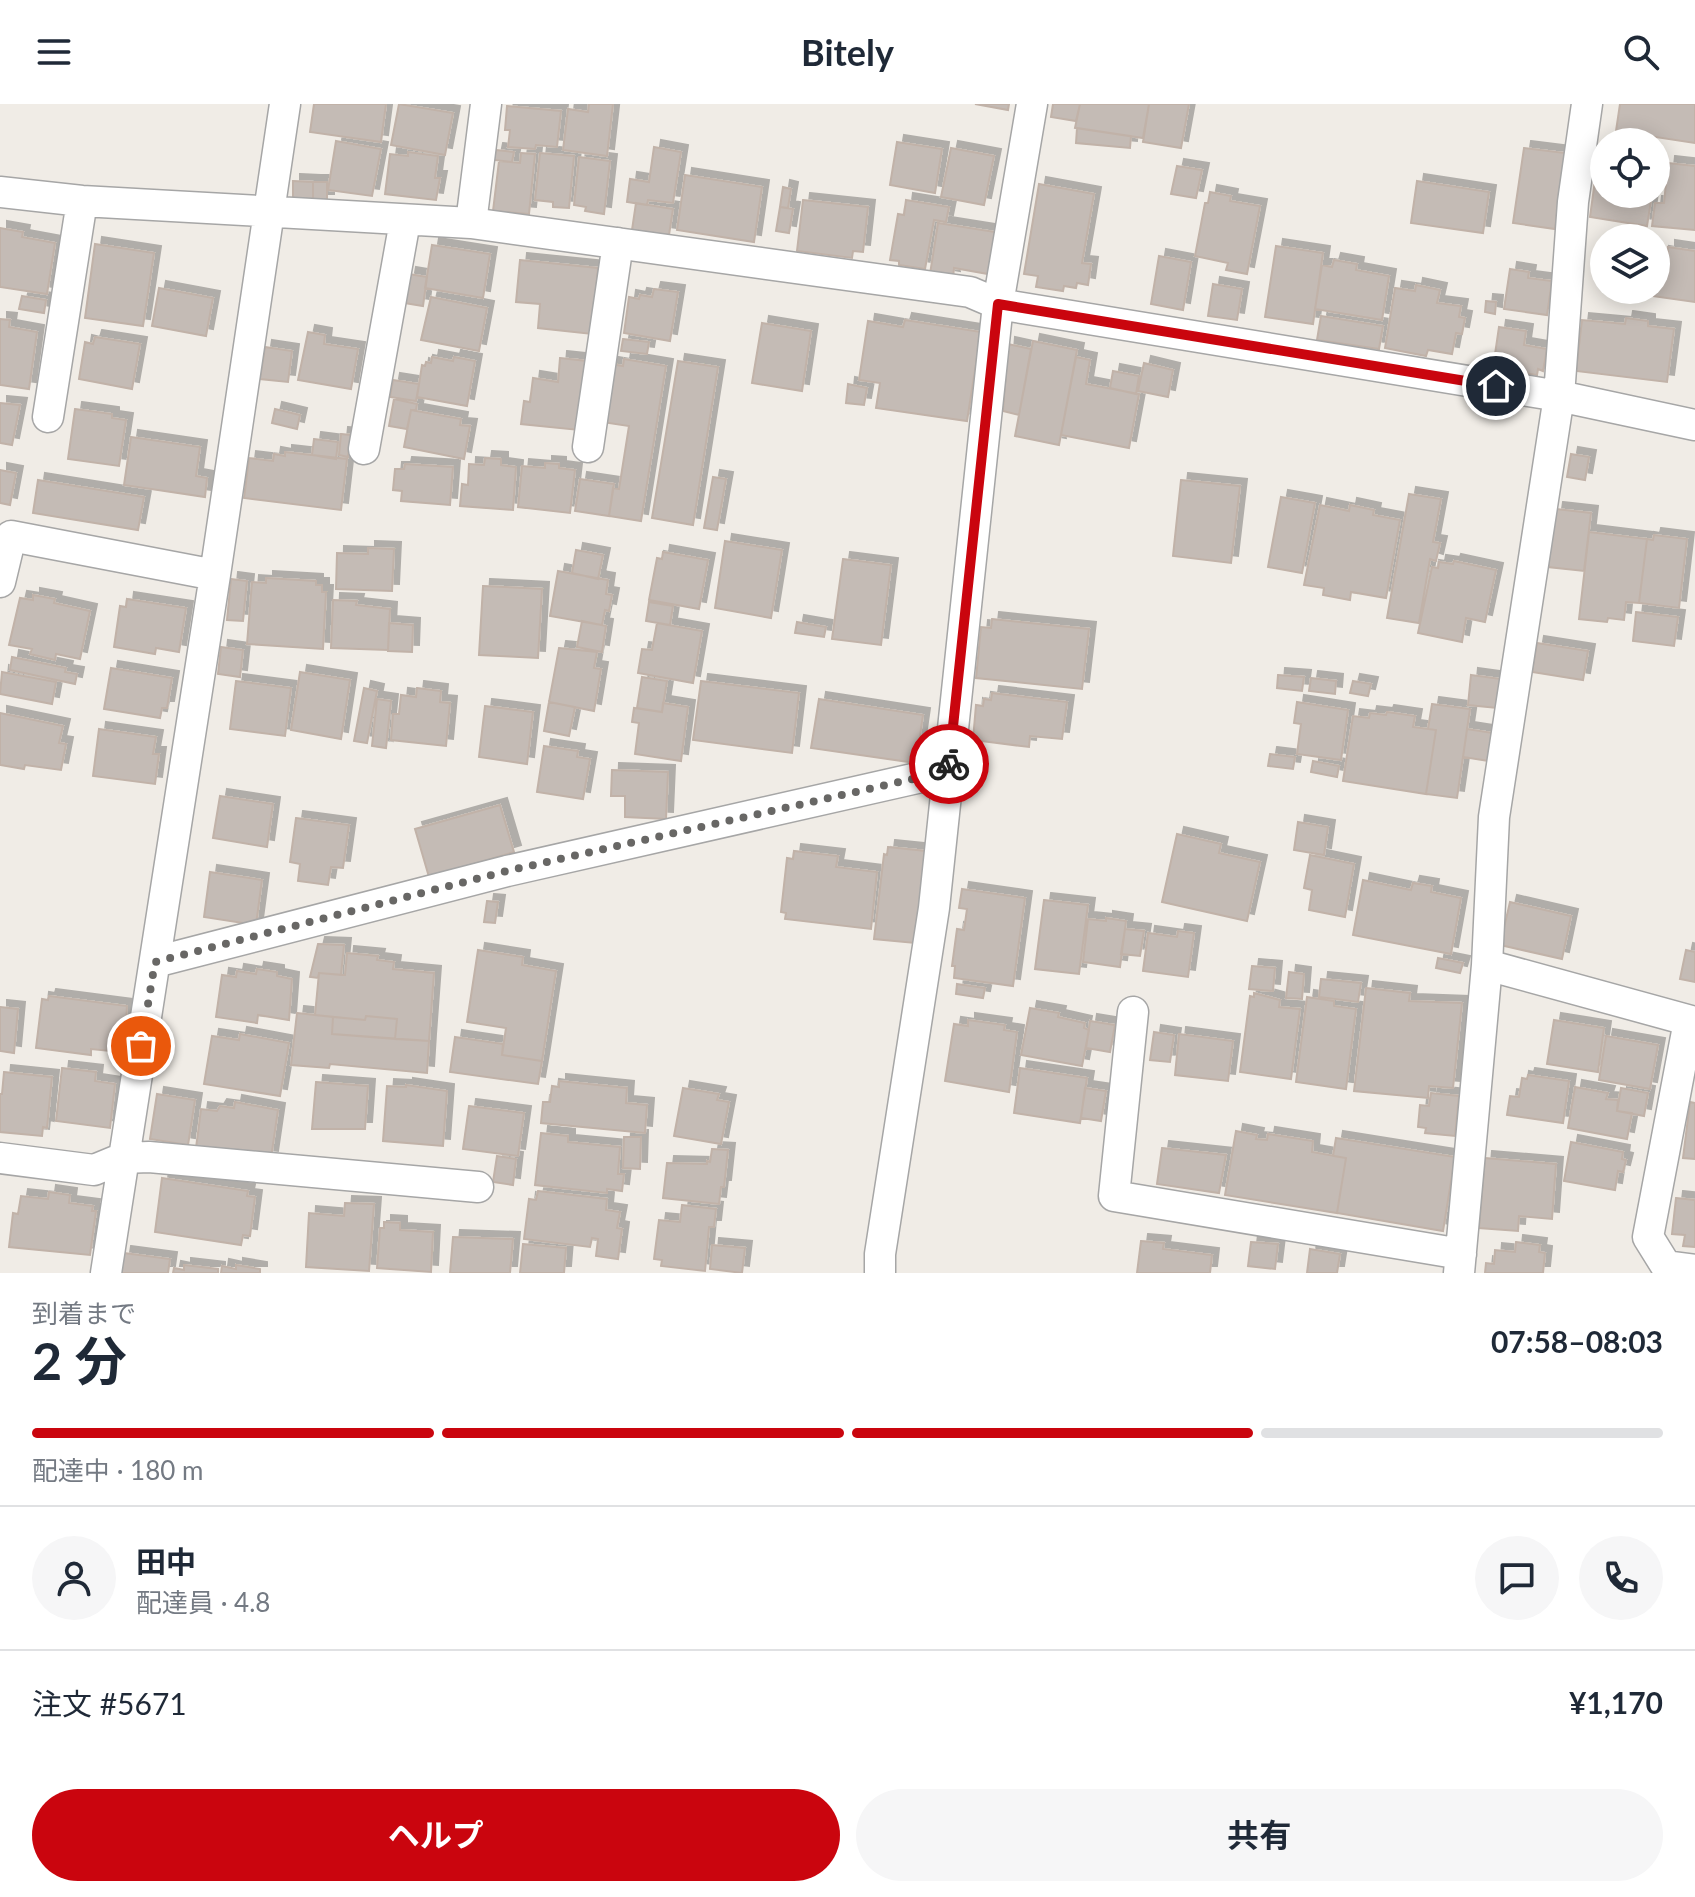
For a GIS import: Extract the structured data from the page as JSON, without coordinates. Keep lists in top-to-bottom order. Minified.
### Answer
{"page":{"header":"Bitely","heading":["2 分","到着まで","07:58–08:03"],"panel":["田中","配達員 · 4.8","注文 #5671","¥1,170"],"bar":"配達中 · 180 m","buttons":["ヘルプ","共有"]}}
